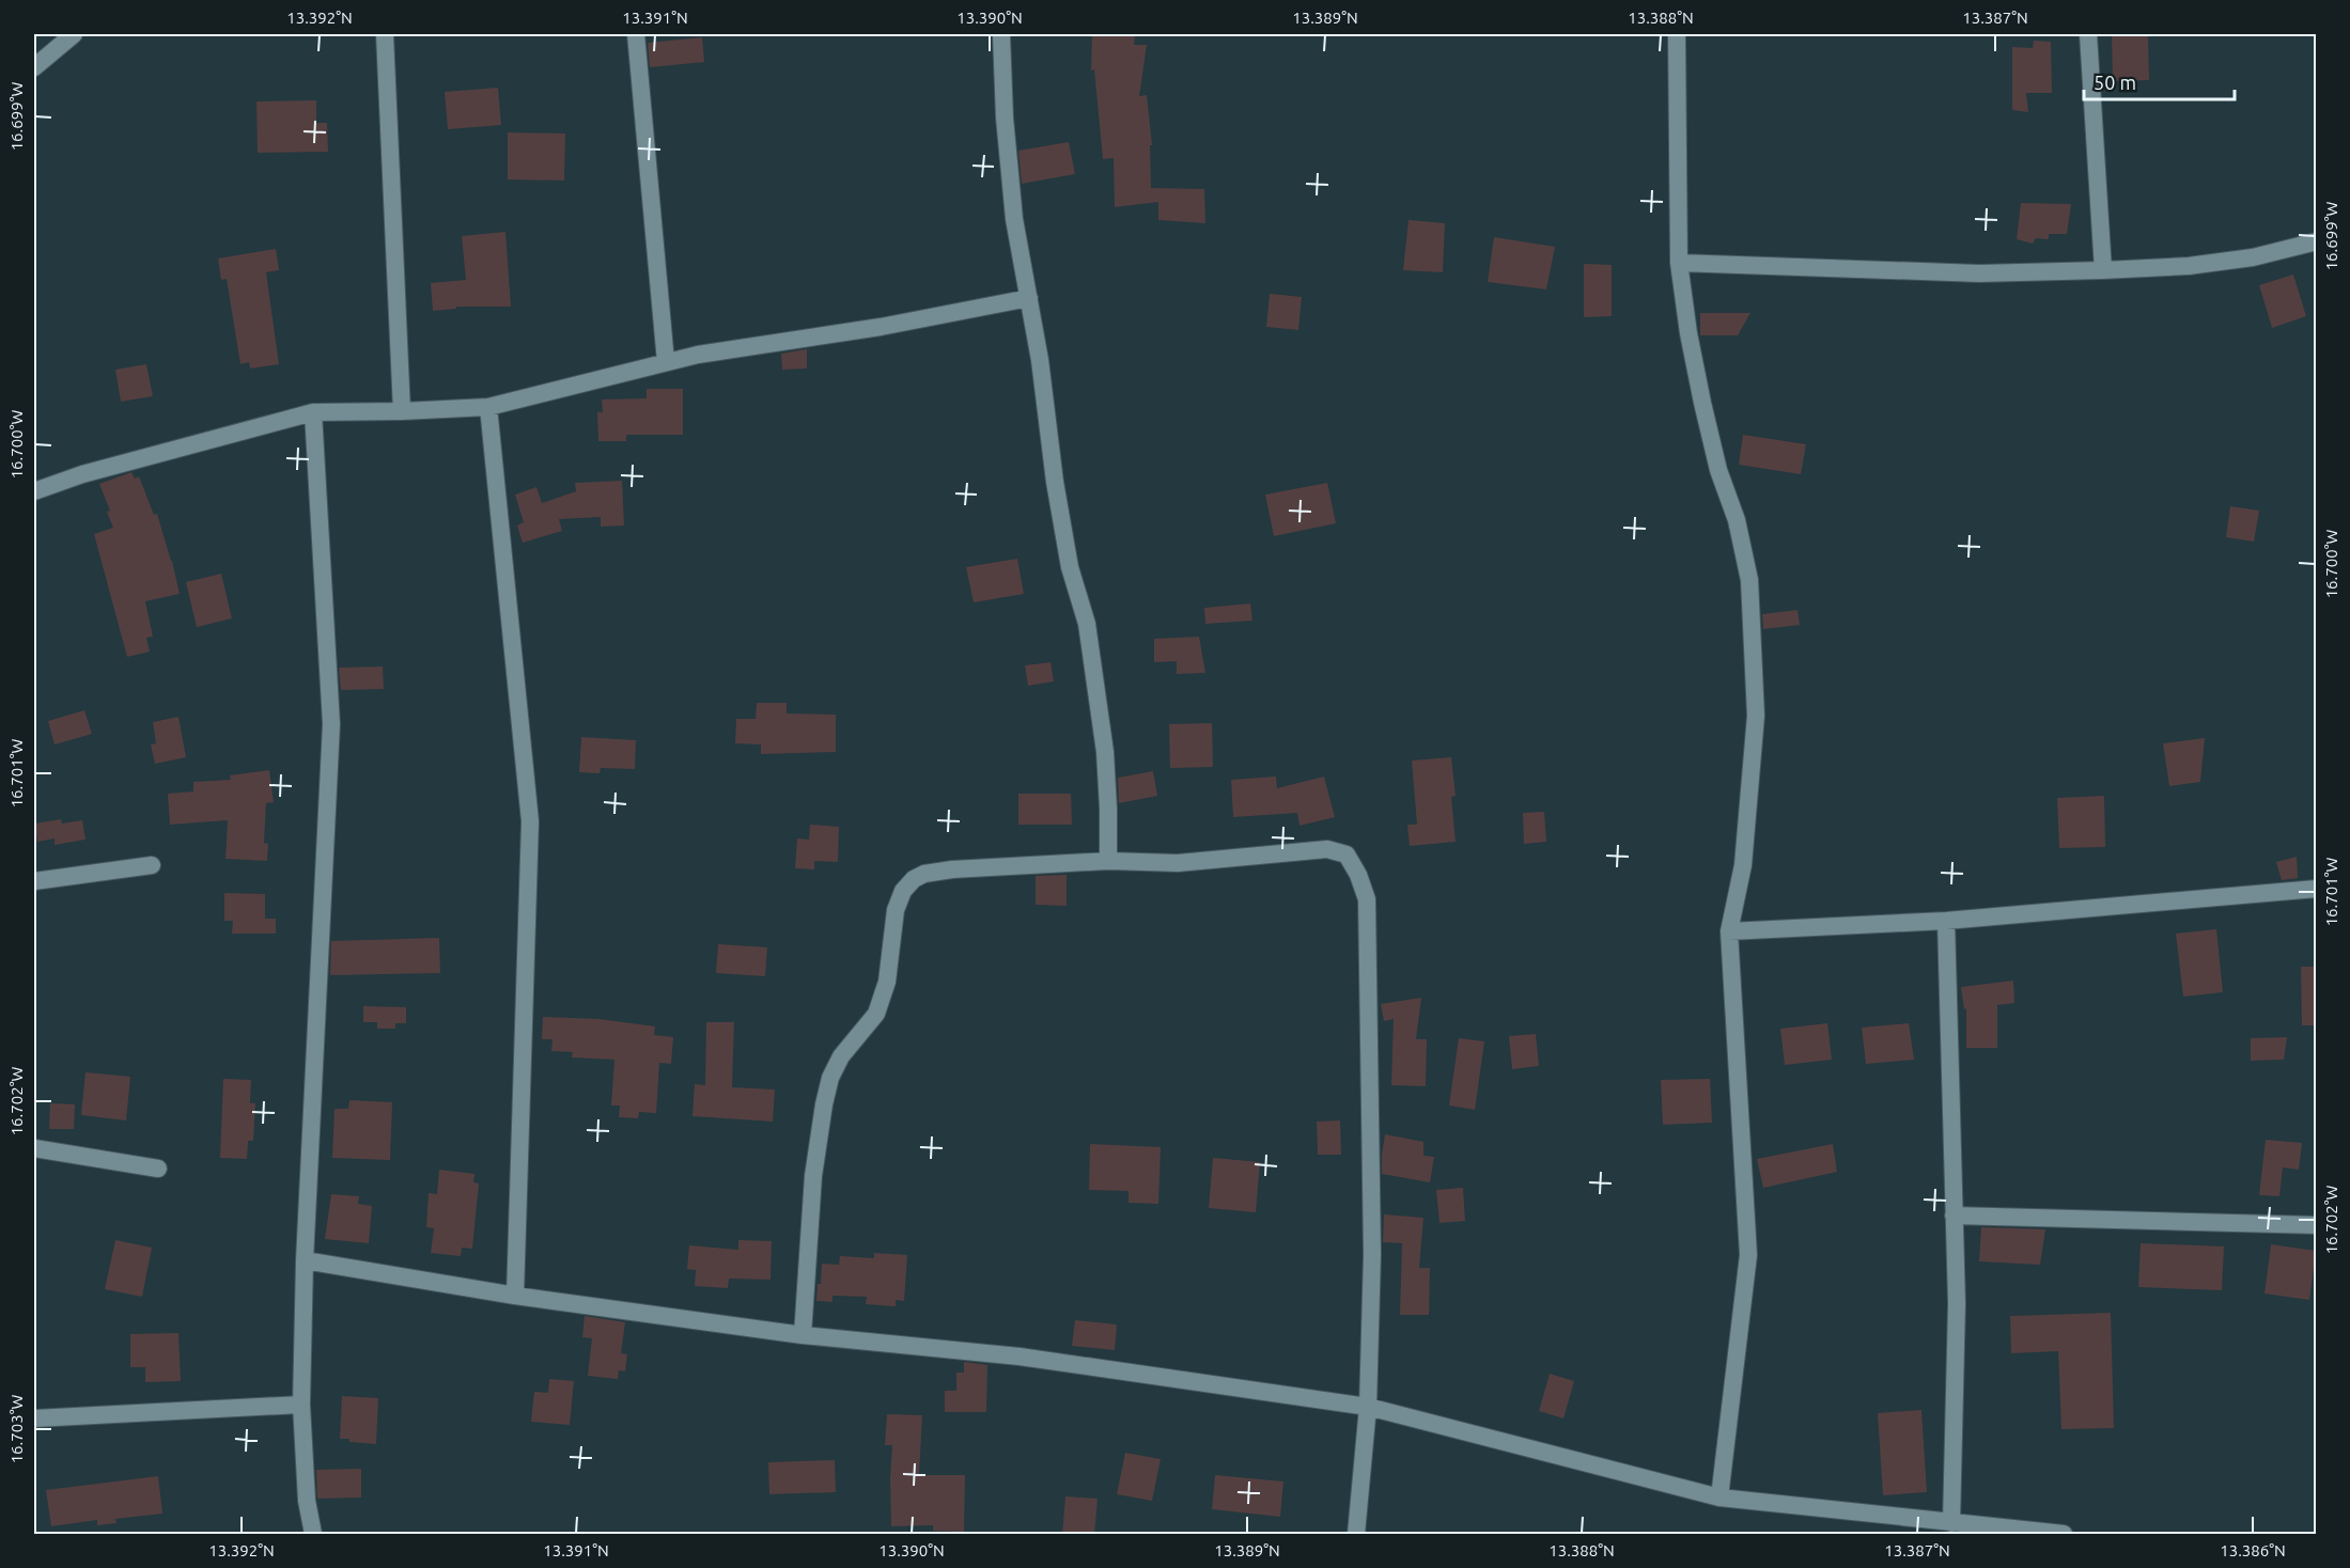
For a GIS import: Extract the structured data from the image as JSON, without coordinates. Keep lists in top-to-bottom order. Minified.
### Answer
{"scale_bar":"50 m","coordinates":["13.392°N","13.391°N","13.390°N","13.389°N","13.388°N","13.387°N","16.699°W","16.700°W","16.701°W","16.702°W","16.703°W","13.386°N"]}
